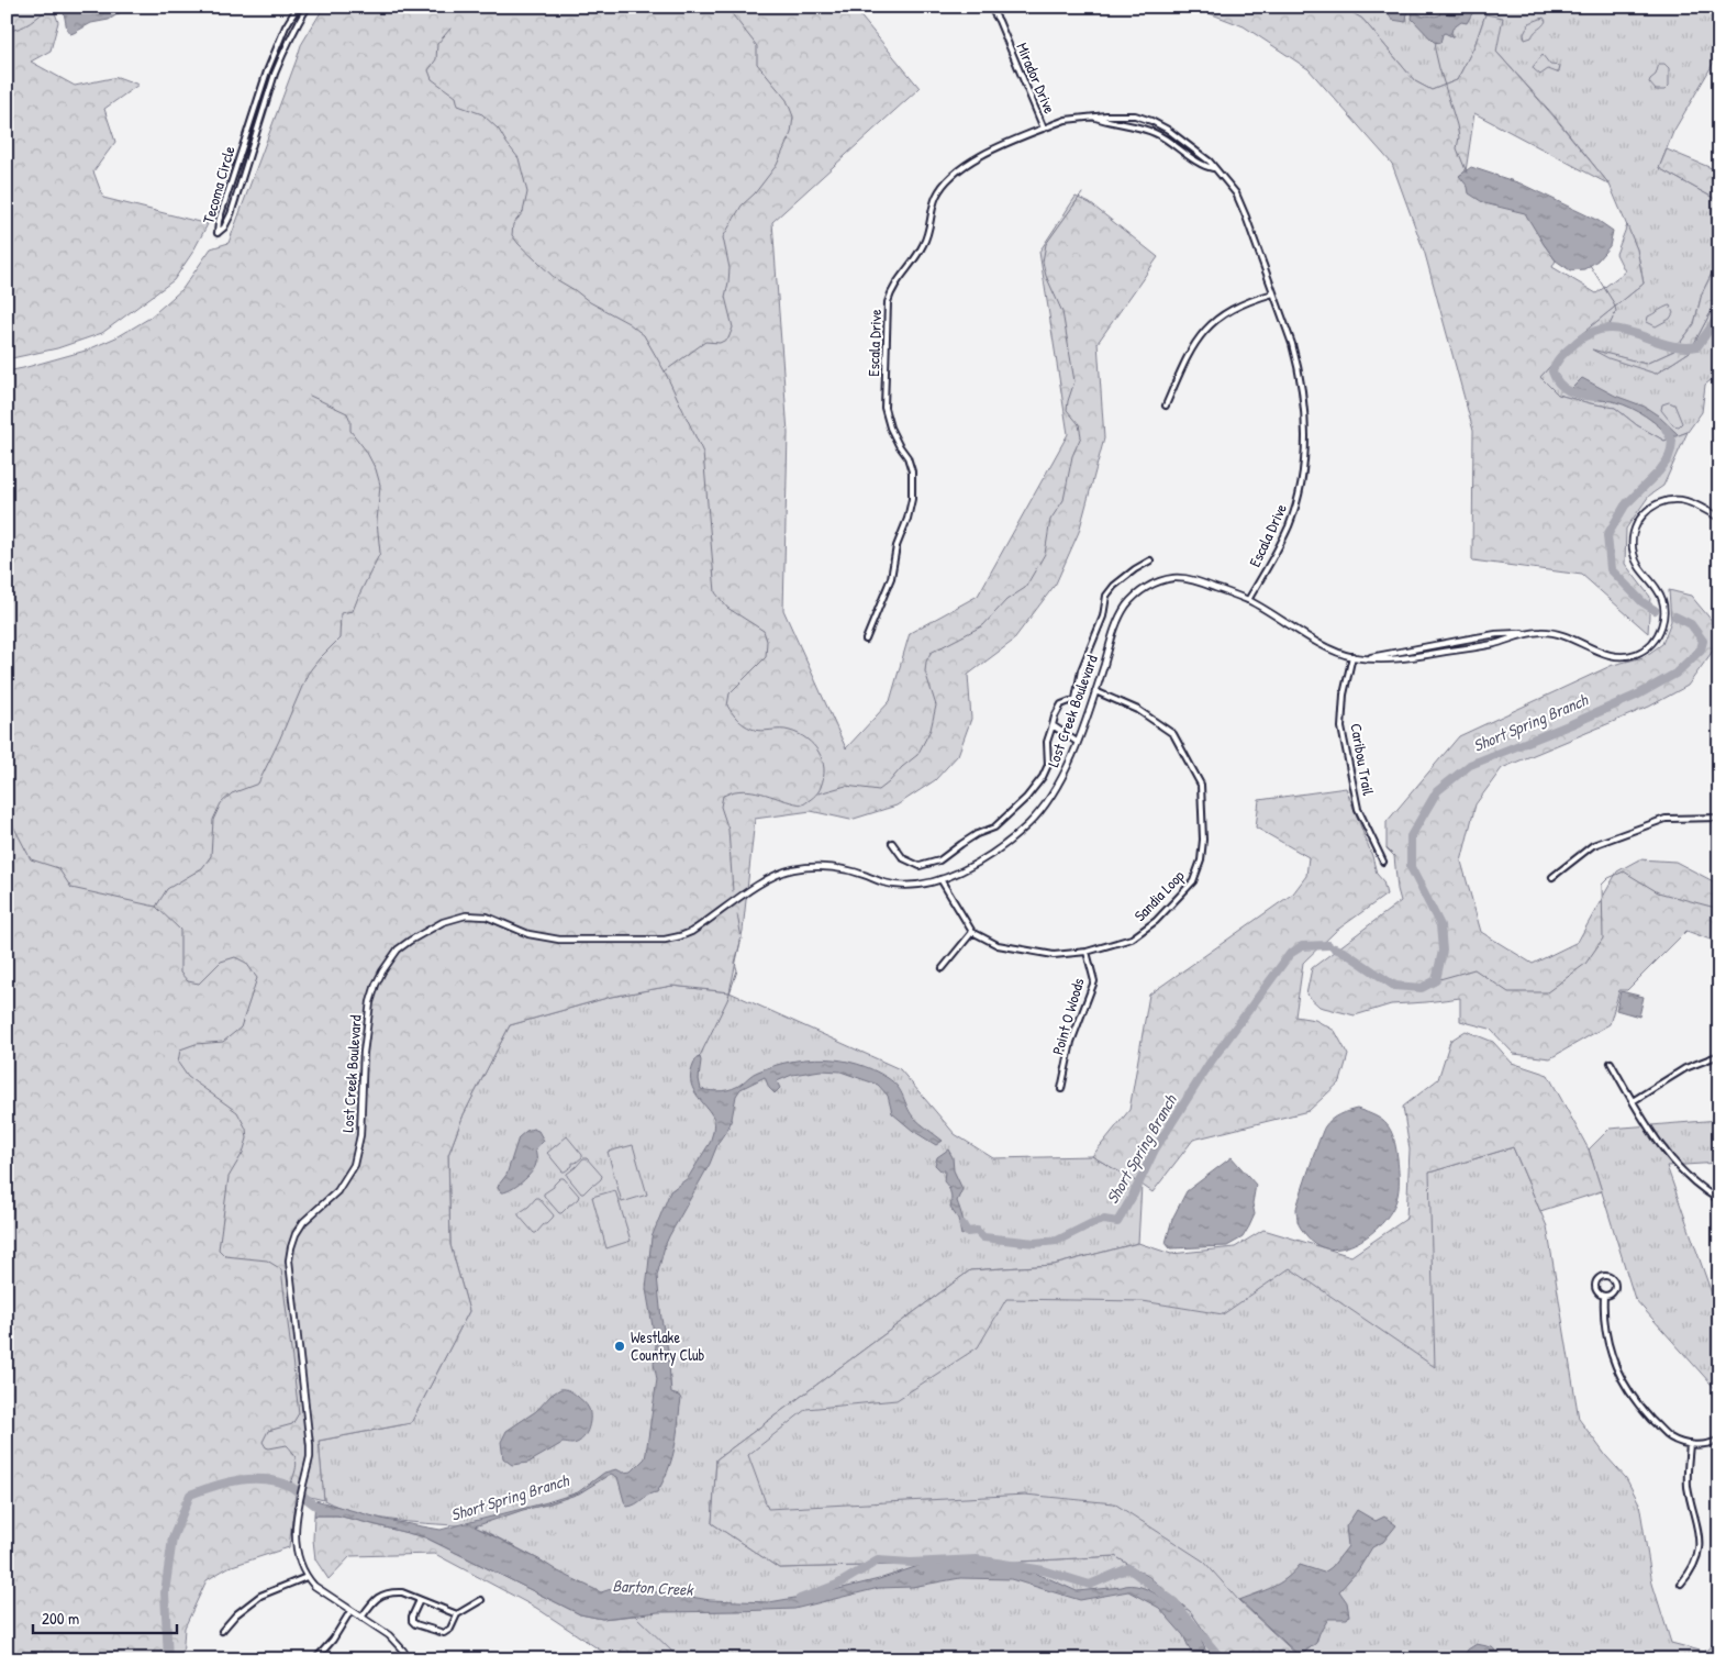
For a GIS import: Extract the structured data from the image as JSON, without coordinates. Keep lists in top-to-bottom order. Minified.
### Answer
{"streets":{"street":["Mirador Drive","Tecoma Circle","Escala Drive","Lost Creek Boulevard","Caribou Trail","Sandia Loop","Point O Woods"]},"crossings":[["Mirador Drive","Escala Drive"],["Escala Drive","Lost Creek Boulevard"],["Lost Creek Boulevard","Caribou Trail"],["Lost Creek Boulevard","Sandia Loop"],["Sandia Loop","Point O Woods"]],"water":["Short Spring Branch","Barton Creek"],"places":["Westlake Country Club"],"scale_bar":"200 m"}
